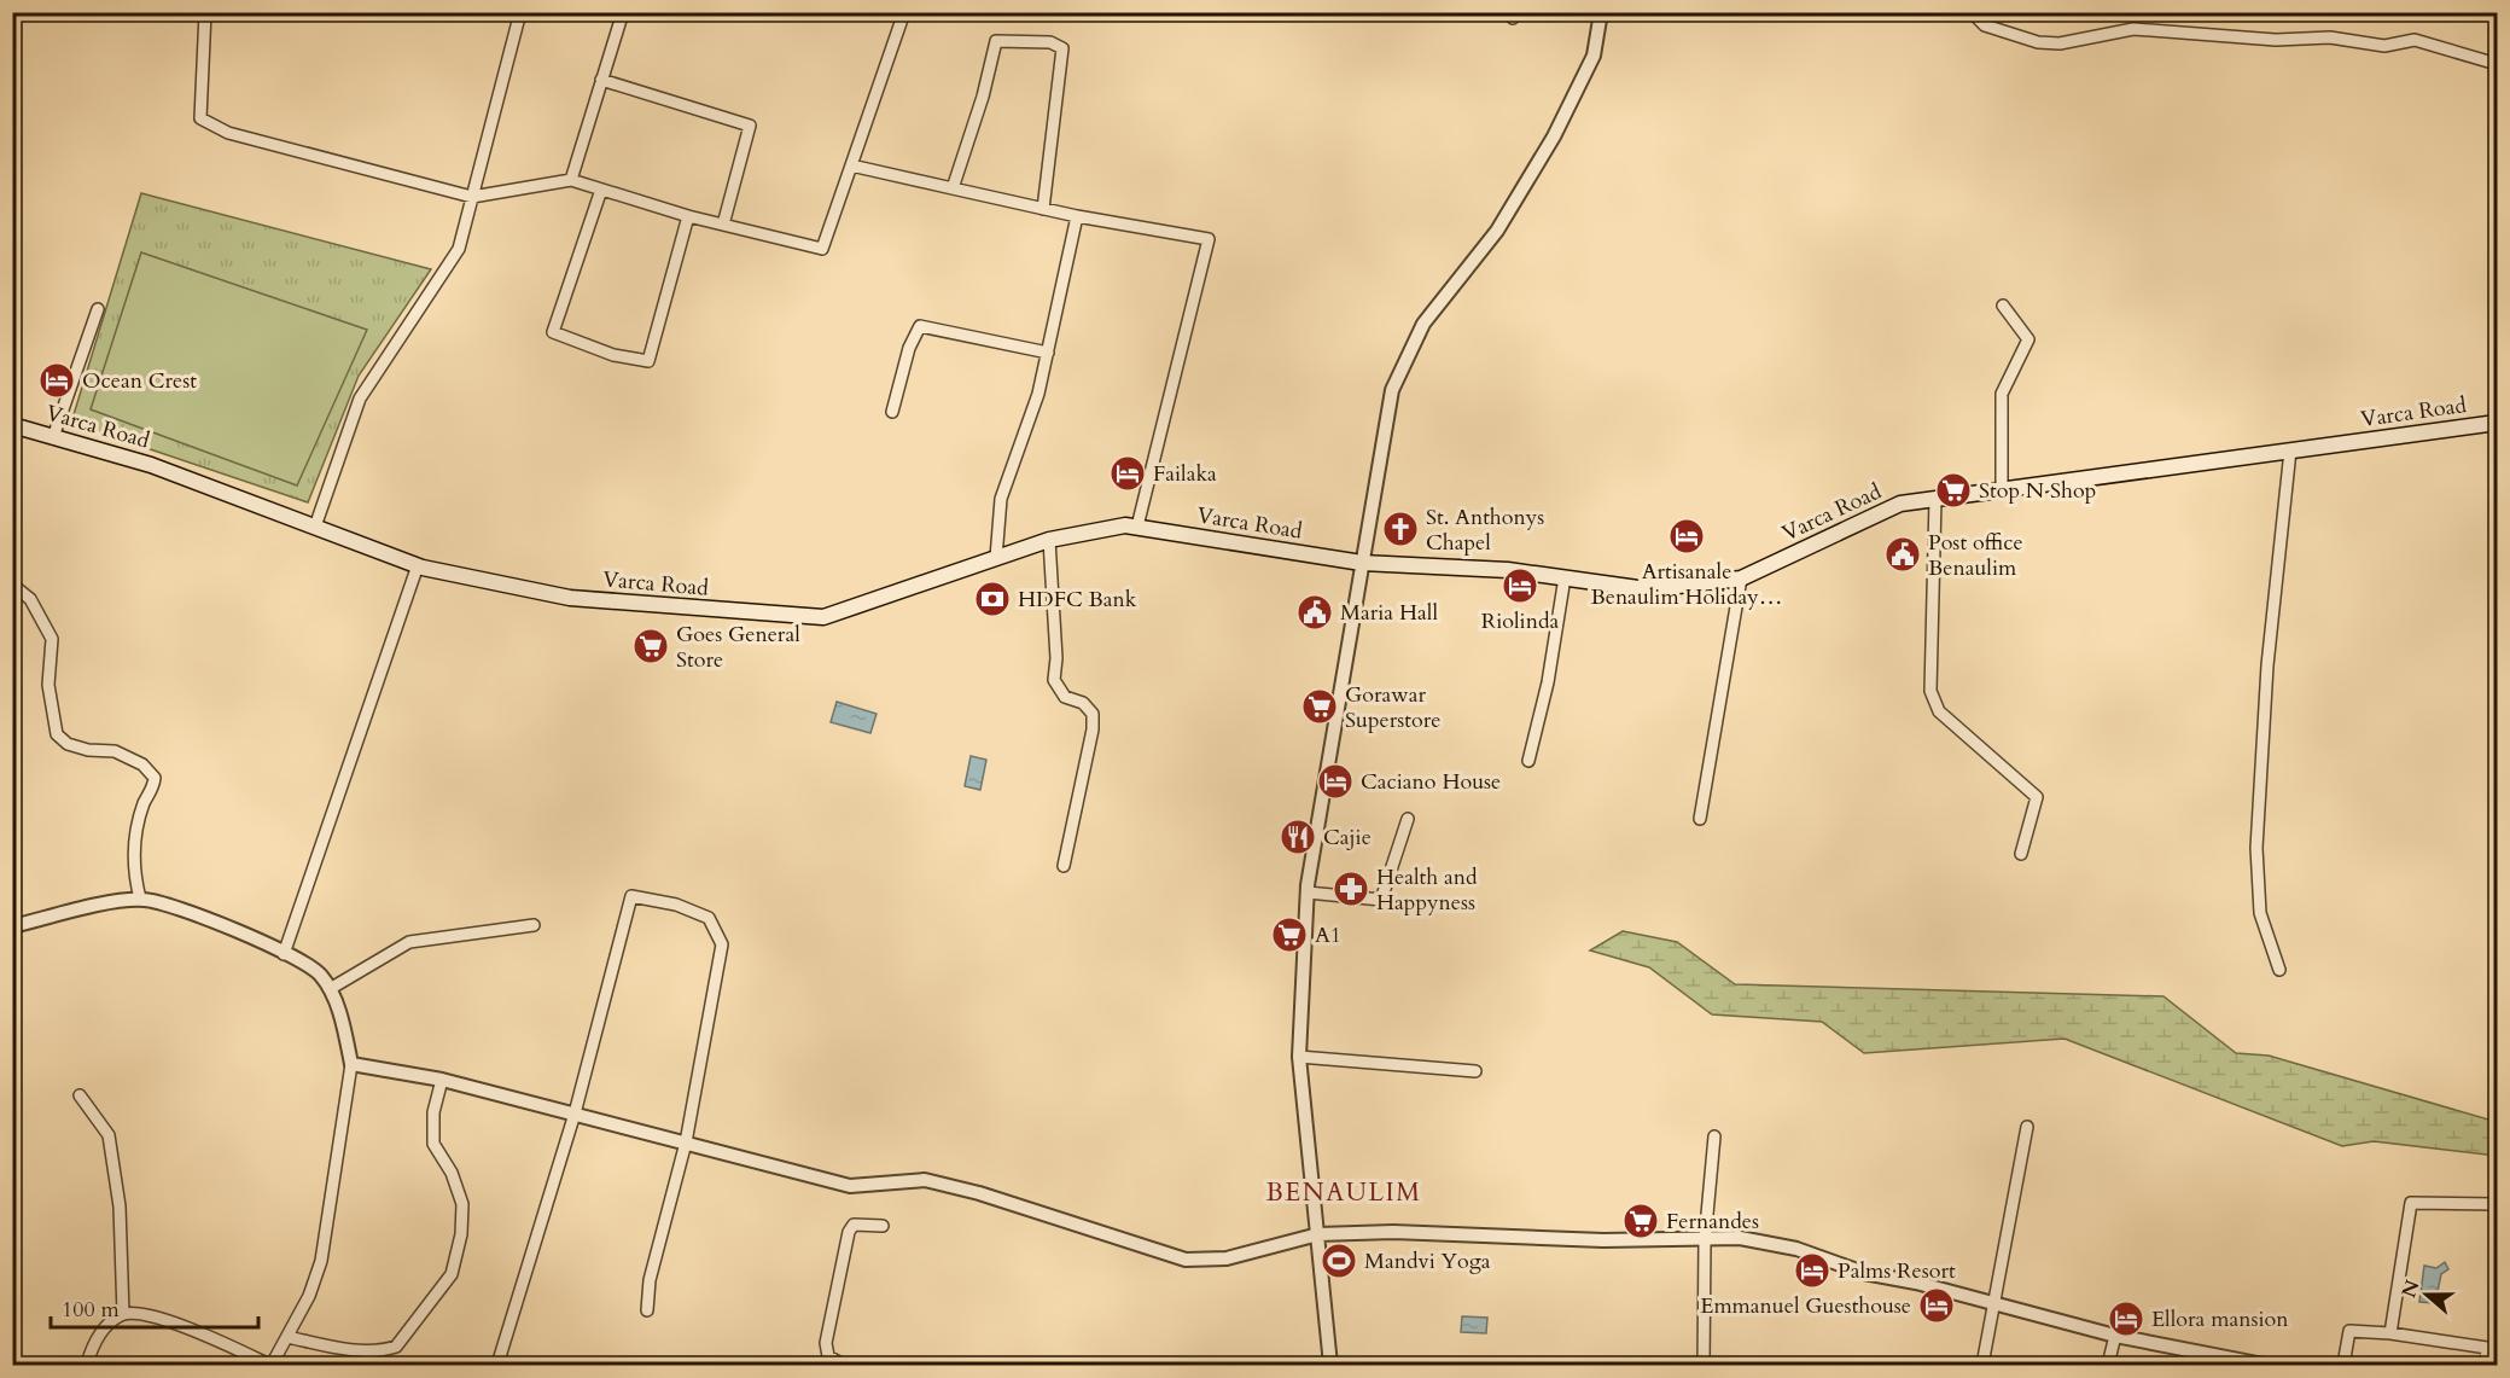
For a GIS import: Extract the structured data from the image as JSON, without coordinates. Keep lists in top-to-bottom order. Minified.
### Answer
{"streets":{"main road":["Varca Road"]},"districts":["BENAULIM"],"places":{"hotel":["Ocean Crest","Failaka","Artisanale Benaulim Holiday…","Riolinda","Caciano House","Palms Resort","Emmanuel Guesthouse","Ellora mansion"],"supermarket":["Stop N Shop","Goes General Store","Gorawar Superstore","A1","Fernandes"],"church":["St. Anthonys Chapel"],"public building":["Post office Benaulim","Maria Hall"],"bank":["HDFC Bank"],"restaurant":["Cajie"],"pharmacy":["Health and Happyness"],"sports":["Mandvi Yoga"]},"scale_bar":"100 m","north":"left"}
